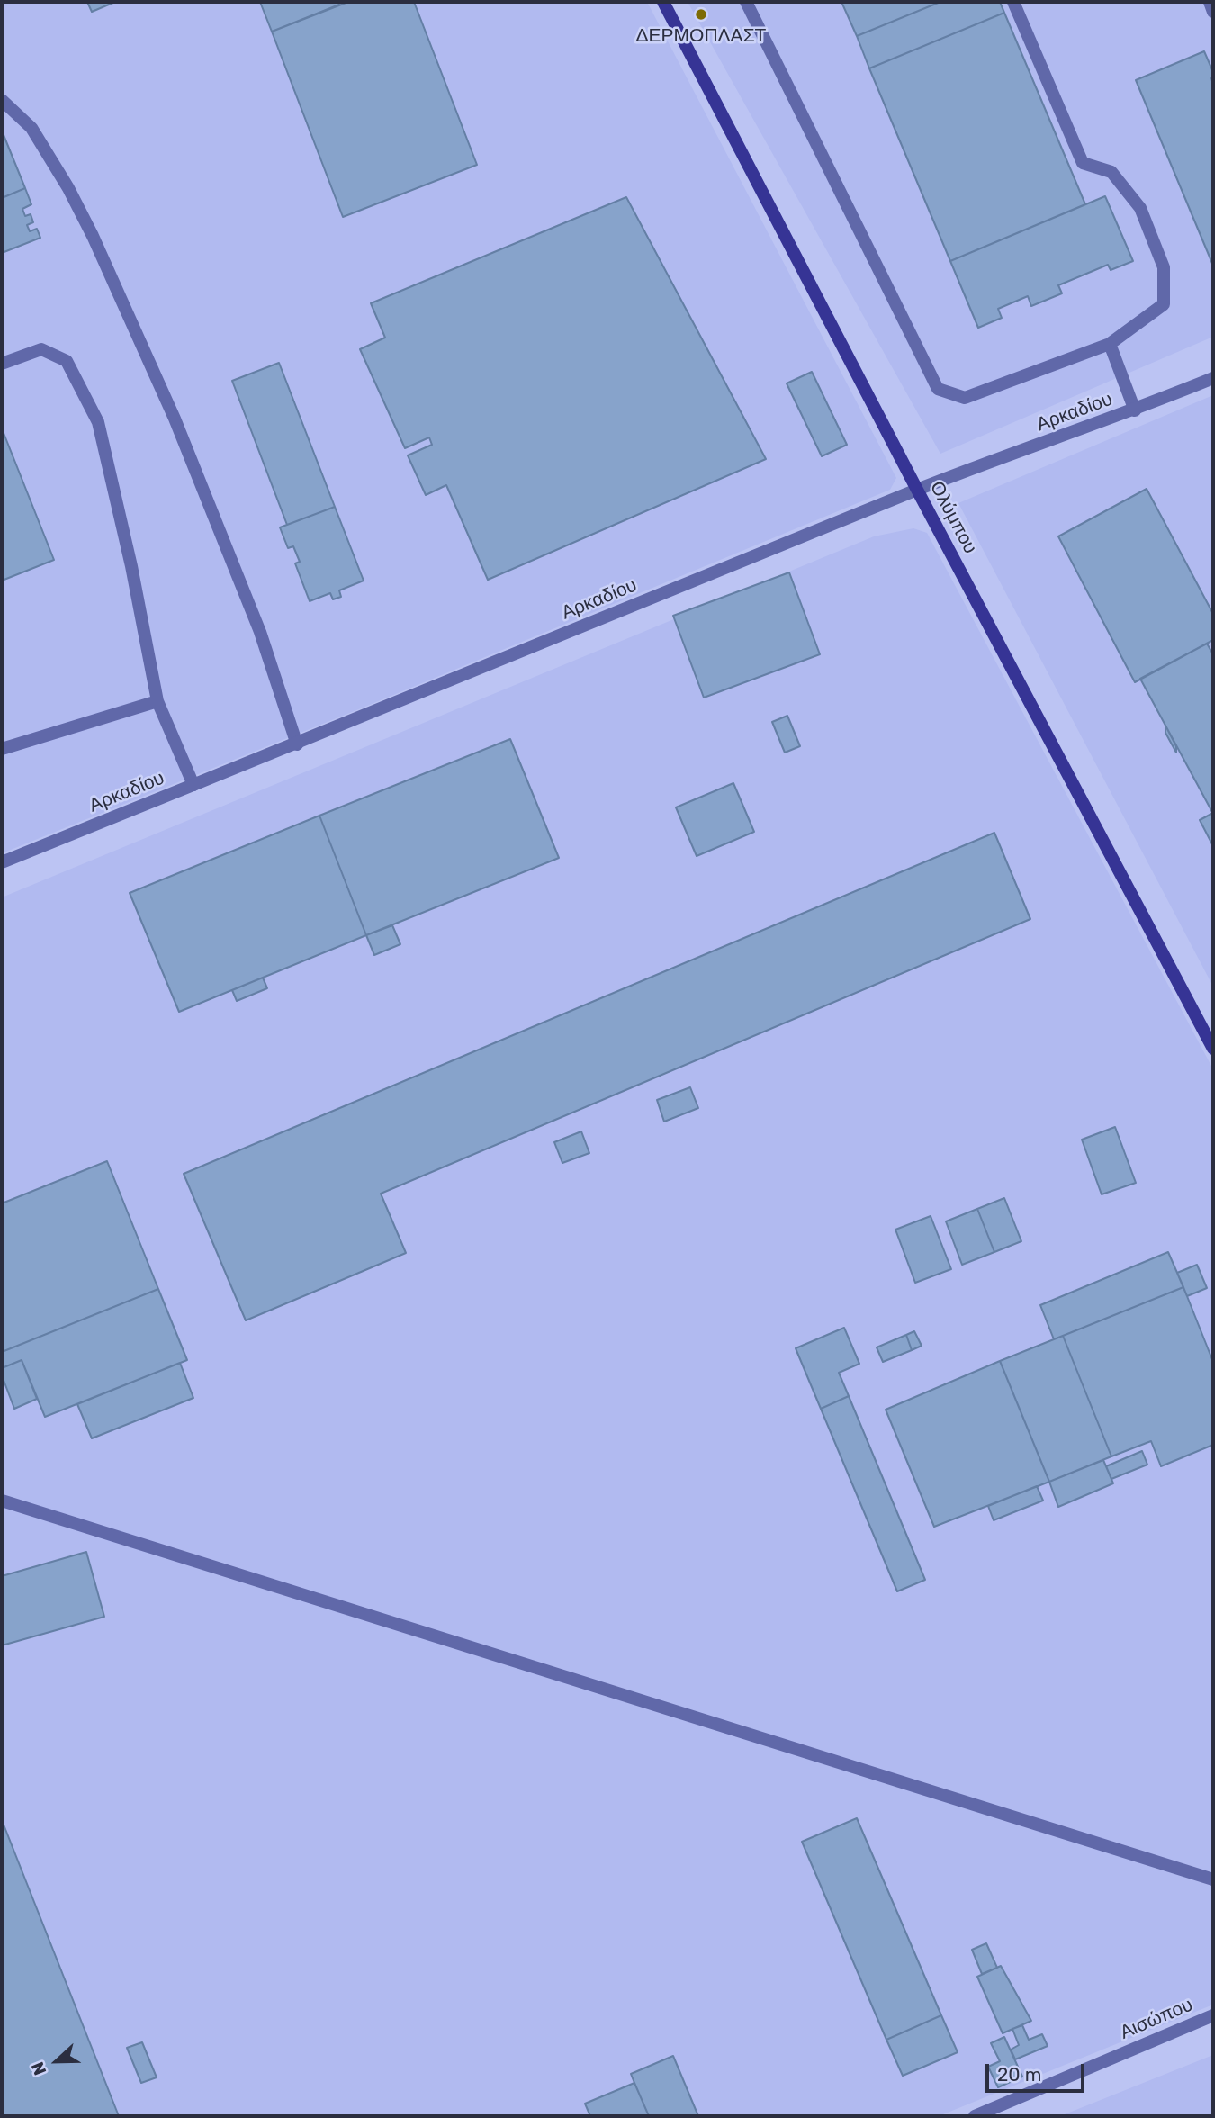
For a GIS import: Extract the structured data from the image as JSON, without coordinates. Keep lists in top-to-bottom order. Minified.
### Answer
{"streets":{"main road":["Ολύμπου"],"street":["Αρκαδίου","Αισώπου"]},"crossings":[["Αρκαδίου","Ολύμπου"]],"places":["ΔΕΡΜΟΠΛΑΣΤ"],"scale_bar":"20 m","north":"left"}
